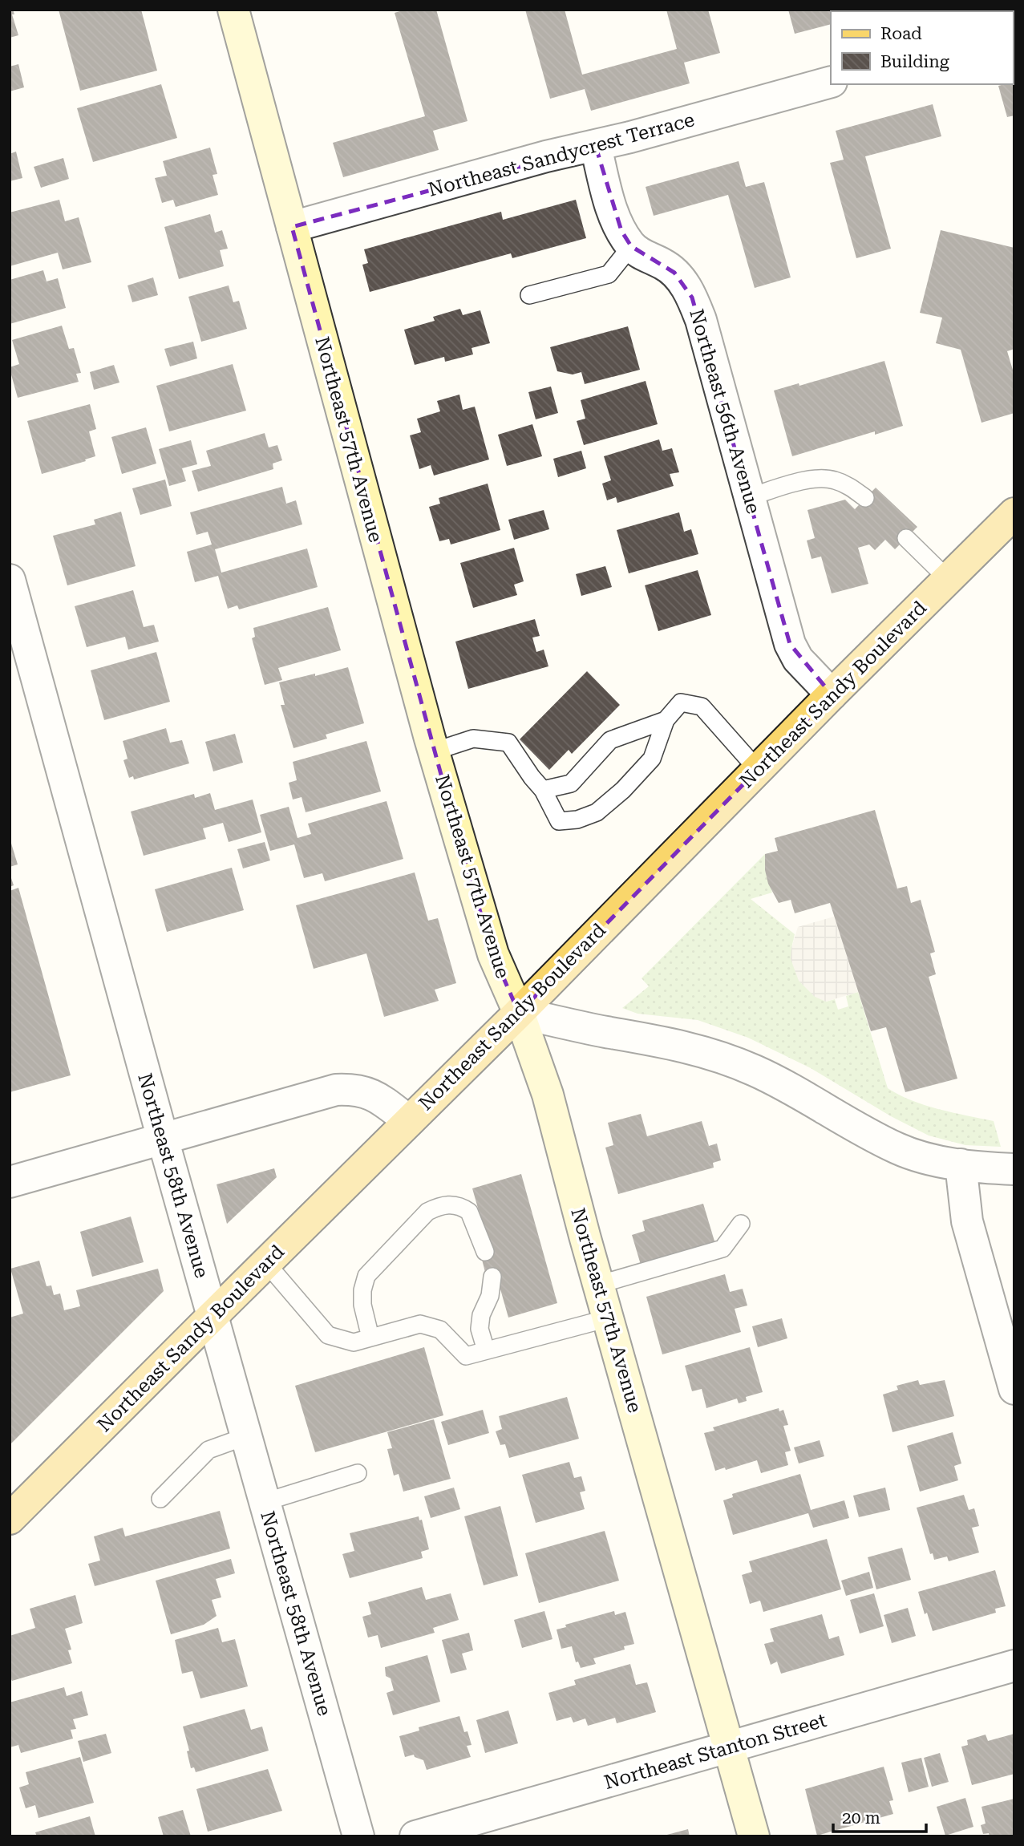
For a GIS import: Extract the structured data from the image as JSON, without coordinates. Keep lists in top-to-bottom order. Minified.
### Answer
{"streets":{"main road":["Northeast 57th Avenue","Northeast Sandy Boulevard"],"street":["Northeast Sandycrest Terrace","Northeast 56th Avenue","Northeast 58th Avenue","Northeast Stanton Street"]},"crossings":[["Northeast Sandycrest Terrace","Northeast 56th Avenue"],["Northeast Sandycrest Terrace","Northeast 57th Avenue"],["Northeast 56th Avenue","Northeast Sandy Boulevard"],["Northeast 57th Avenue","Northeast Sandy Boulevard"],["Northeast 57th Avenue","Northeast Stanton Street"],["Northeast Sandy Boulevard","Northeast 58th Avenue"]],"legend":["Road","Building"],"scale_bar":"20 m"}
